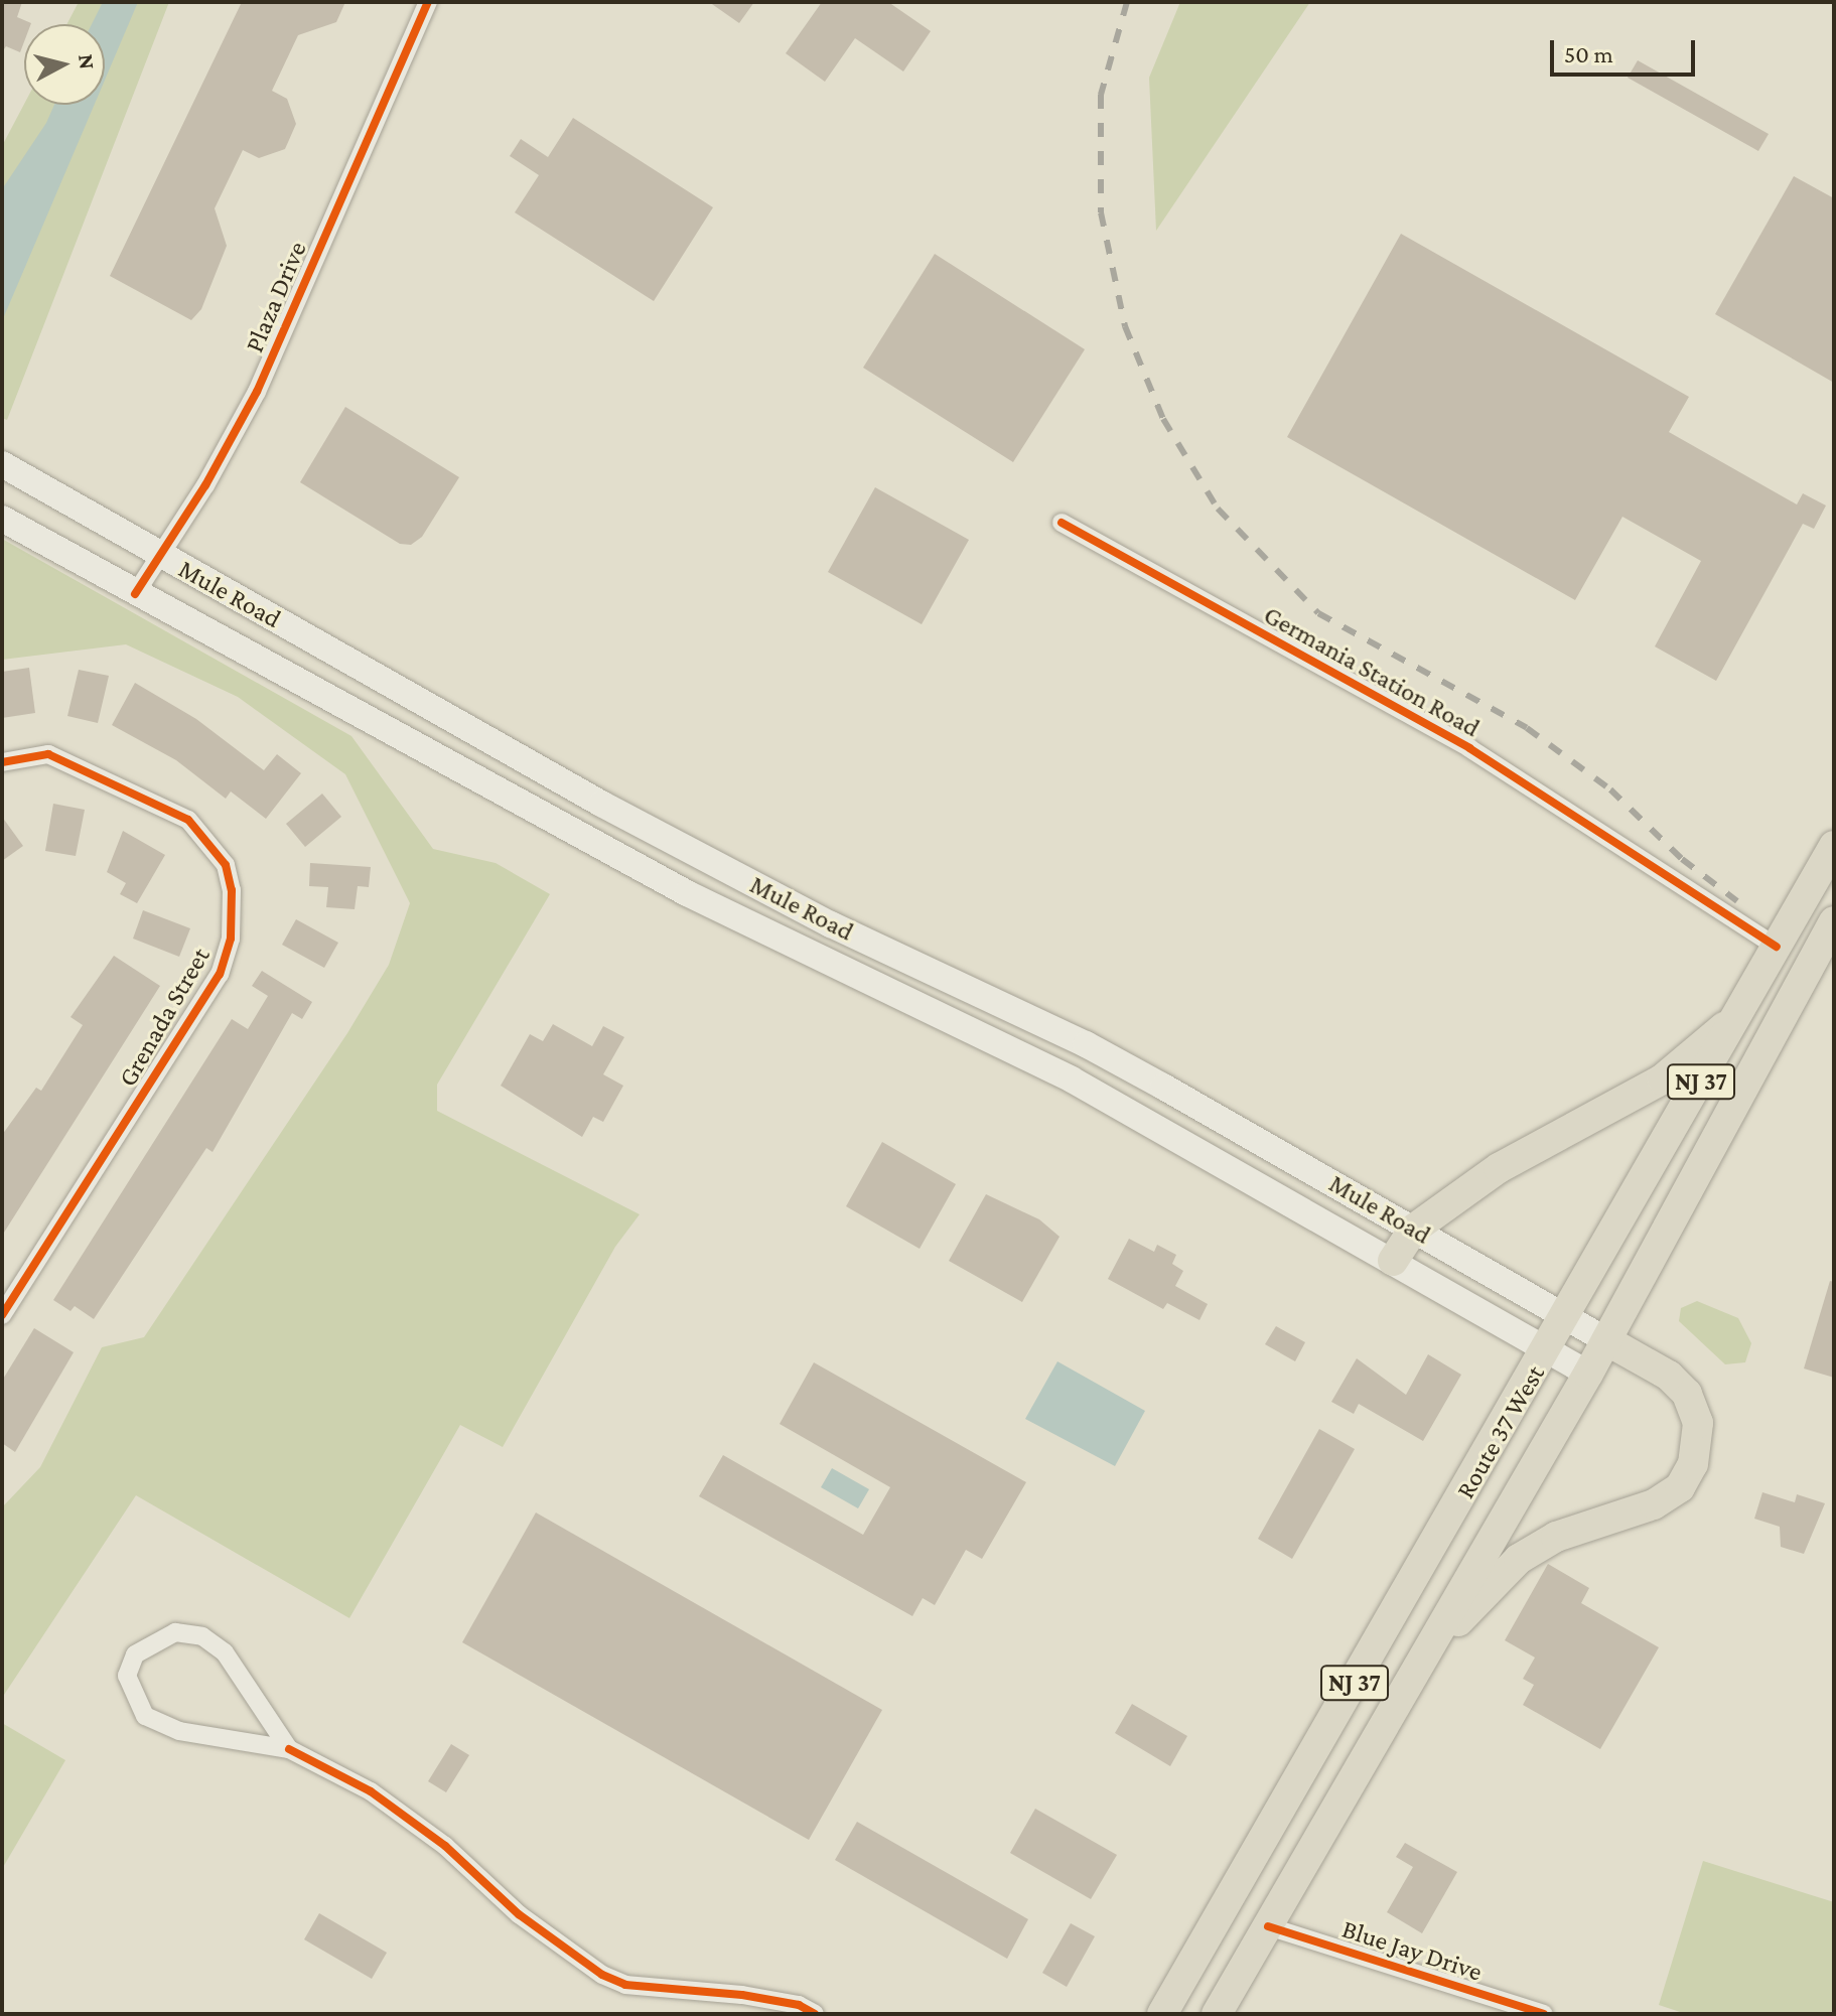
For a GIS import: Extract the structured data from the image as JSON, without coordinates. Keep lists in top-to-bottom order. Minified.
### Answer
{"streets":{"highway":["NJ 37","Route 37 West"],"main road":["Mule Road"],"street":["Plaza Drive","Germania Station Road","Grenada Street","Blue Jay Drive"]},"crossings":[["Plaza Drive","Mule Road"],["Mule Road","Route 37 West"],["Germania Station Road","Route 37 West"],["Route 37 West","Blue Jay Drive"]],"scale_bar":"50 m","north":"right"}
